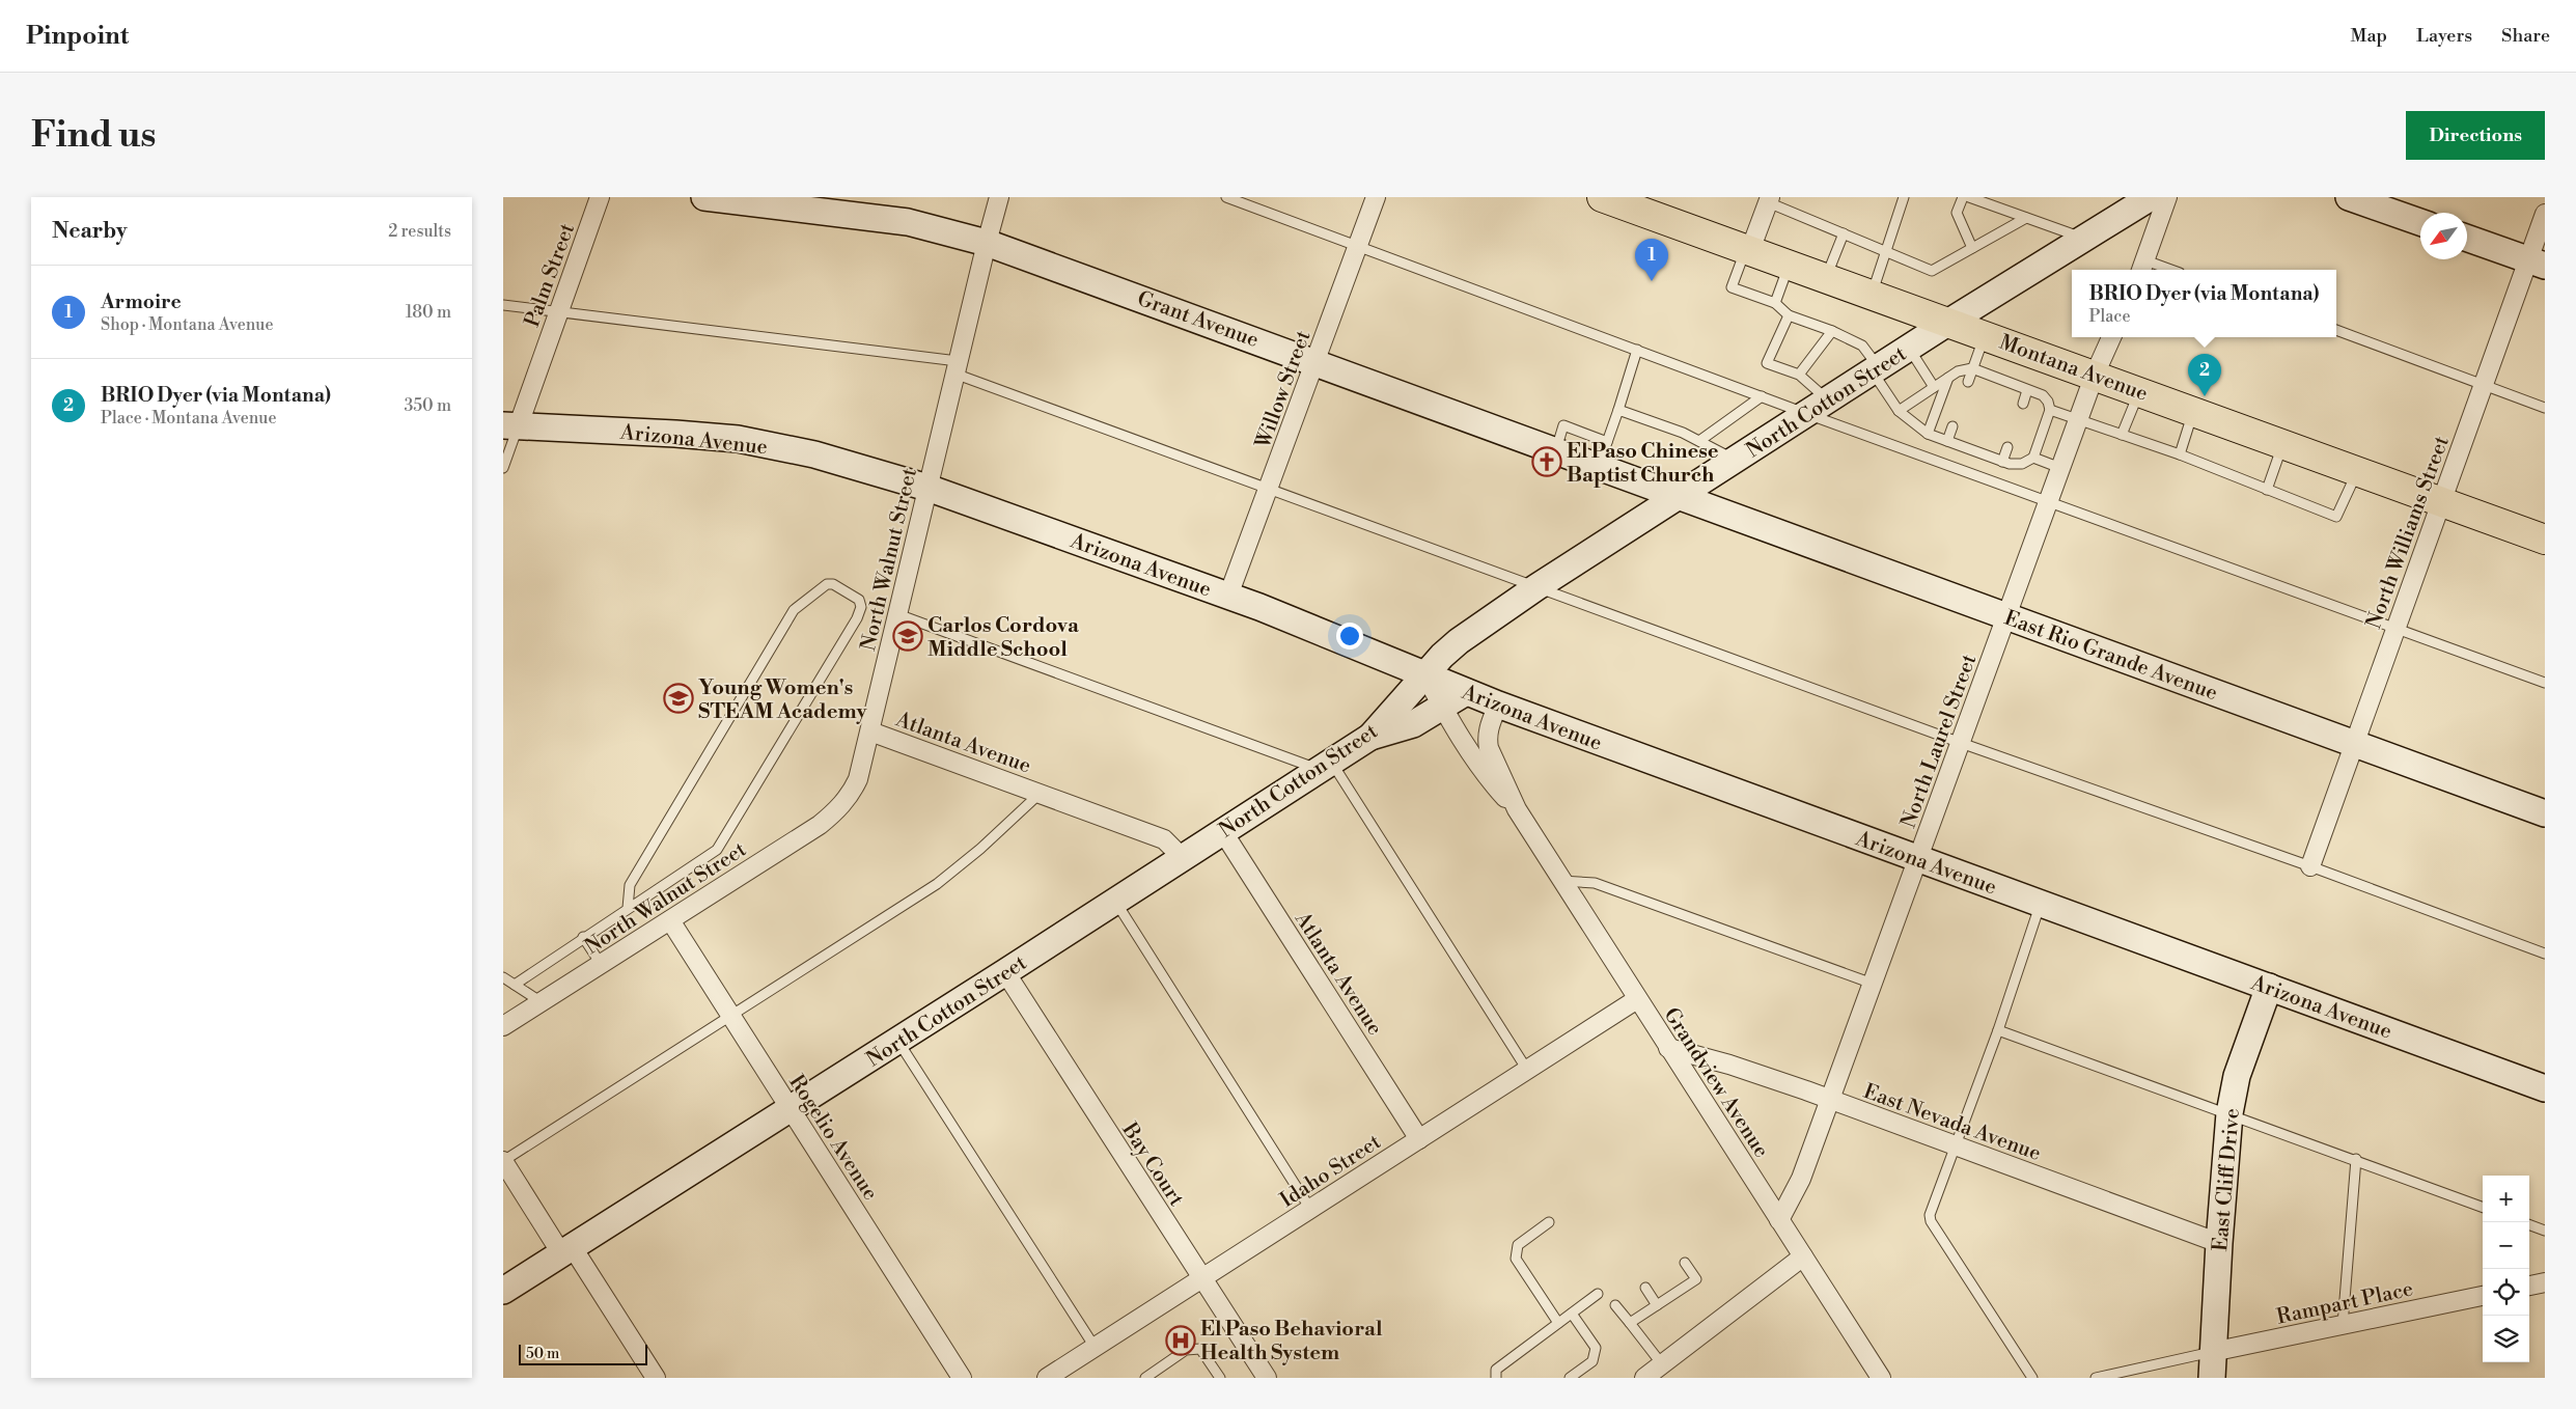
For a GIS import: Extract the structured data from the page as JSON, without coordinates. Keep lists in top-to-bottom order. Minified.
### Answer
{"streets":{"main road":["Grant Avenue","Montana Avenue","North Cotton Street","Arizona Avenue","East Rio Grande Avenue","East Cliff Drive"],"street":["Palm Street","Willow Street","North Williams Street","North Walnut Street","North Laurel Street","Atlanta Avenue","Grandview Avenue","East Nevada Avenue","Rogelio Avenue","Bay Court","Idaho Street","Rampart Place"]},"crossings":[["Palm Street","Arizona Avenue"],["Grant Avenue","Willow Street"],["Grant Avenue","North Cotton Street"],["Grant Avenue","North Walnut Street"],["Grant Avenue","East Rio Grande Avenue"],["Montana Avenue","North Cotton Street"],["Montana Avenue","North Williams Street"],["Montana Avenue","North Laurel Street"],["Willow Street","Arizona Avenue"],["North Cotton Street","Arizona Avenue"],["North Cotton Street","East Rio Grande Avenue"],["North Cotton Street","Atlanta Avenue"],["North Cotton Street","Grandview Avenue"],["North Cotton Street","Rogelio Avenue"],["North Cotton Street","Bay Court"],["Arizona Avenue","North Walnut Street"],["Arizona Avenue","North Laurel Street"],["Arizona Avenue","Grandview Avenue"],["Arizona Avenue","East Cliff Drive"],["North Williams Street","East Rio Grande Avenue"],["North Walnut Street","Atlanta Avenue"],["North Walnut Street","Rogelio Avenue"],["East Rio Grande Avenue","North Laurel Street"],["North Laurel Street","Grandview Avenue"],["North Laurel Street","East Nevada Avenue"],["Atlanta Avenue","Idaho Street"],["Grandview Avenue","East Nevada Avenue"],["Grandview Avenue","Idaho Street"],["East Nevada Avenue","East Cliff Drive"],["Bay Court","Idaho Street"],["East Cliff Drive","Rampart Place"]],"places":{"church":["El Paso Chinese Baptist Church"],"school or university":["Carlos Cordova Middle School","Young Women's STEAM Academy"],"hospital":["El Paso Behavioral Health System"]},"scale_bar":"50 m","north":"bottom left","page":{"header":"Pinpoint","nav":["Map","Layers","Share"],"buttons":"Directions","title":"Find us","heading":["Nearby","2 results"],"pins":["1","2"],"list":[{"mark":"1","name":"Armoire","note":"Shop · Montana Avenue","value":"180 m"},{"mark":"2","name":"BRIO Dyer (via Montana)","note":"Place · Montana Avenue","value":"350 m"}],"popup":["BRIO Dyer (via Montana)","Place"],"map_buttons":["+","−"],"scale":"50 m"}}
